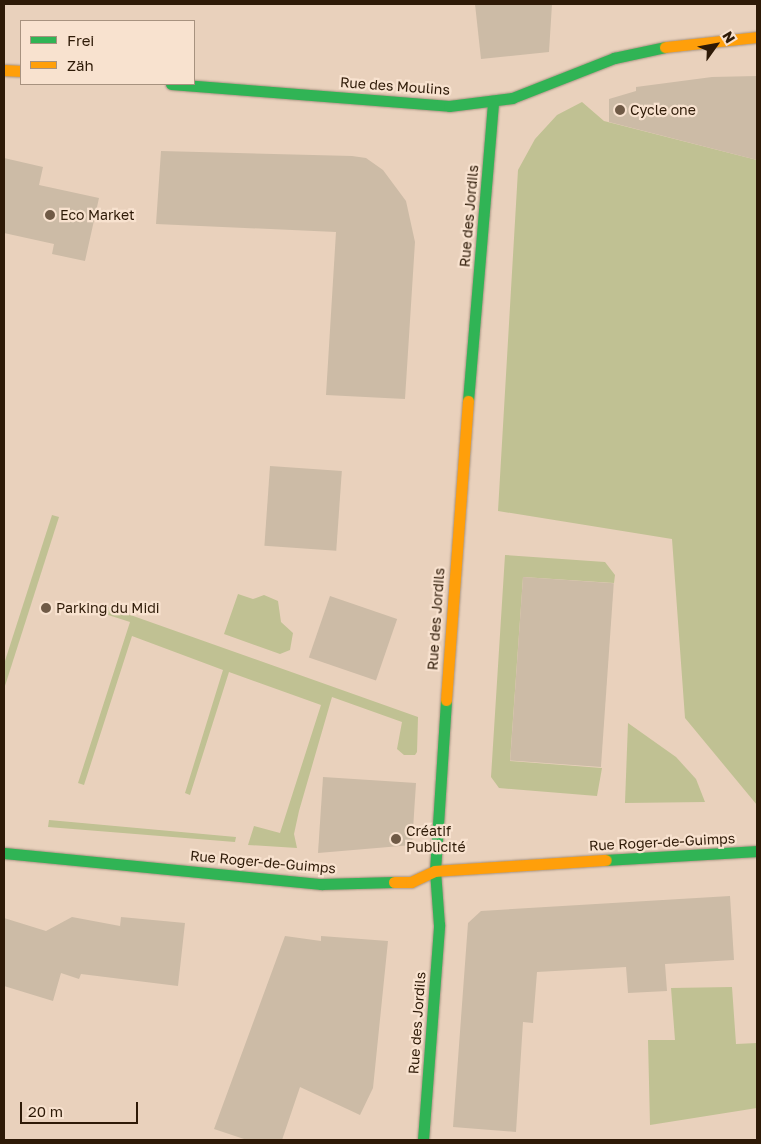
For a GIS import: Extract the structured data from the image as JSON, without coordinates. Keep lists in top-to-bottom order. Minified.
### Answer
{"streets":{"street":["Rue des Moulins","Rue des Jordils","Rue Roger-de-Guimps"]},"crossings":[["Rue des Moulins","Rue des Jordils"],["Rue des Jordils","Rue Roger-de-Guimps"]],"places":["Cycle one","Eco Market","Parking du Midi","Créatif Publicité"],"legend":["Frei","Zäh"],"scale_bar":"20 m","north":"top right"}
